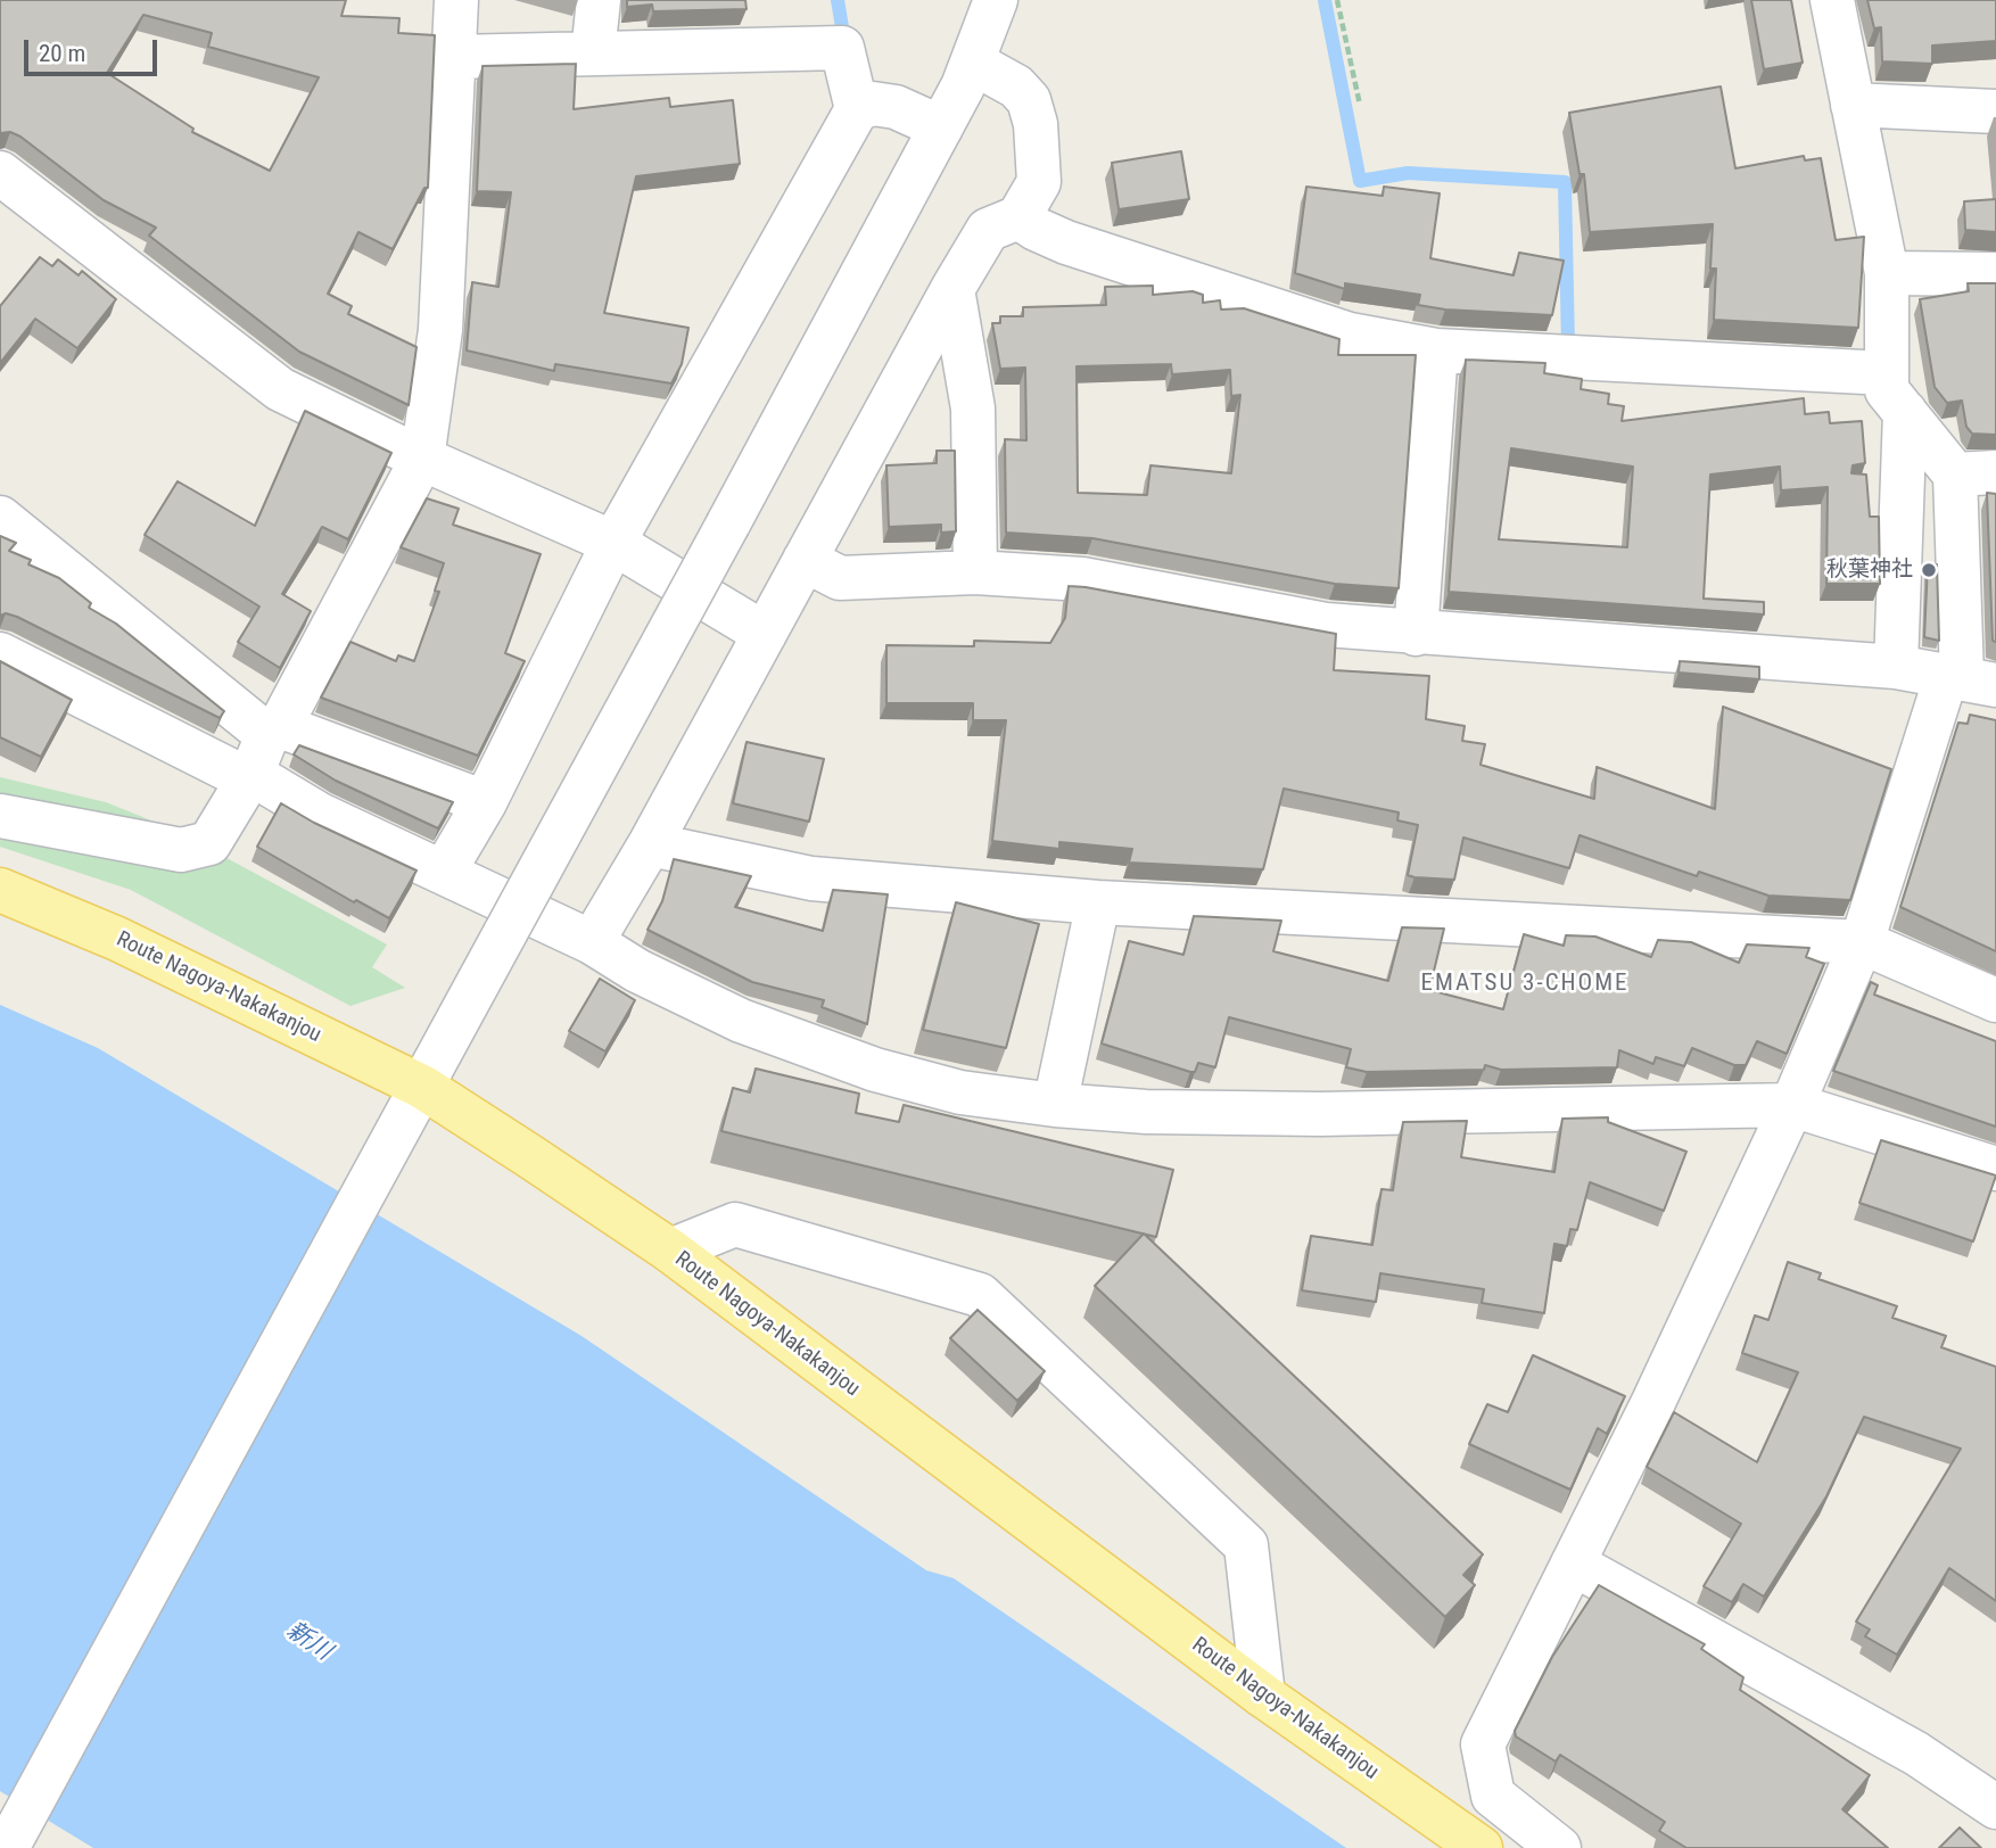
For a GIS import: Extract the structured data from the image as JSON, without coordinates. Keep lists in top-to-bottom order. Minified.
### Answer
{"streets":{"main road":["Route Nagoya-Nakakanjou"]},"districts":["EMATSU 3-CHOME"],"water":["新川"],"places":["秋葉神社"],"scale_bar":"20 m"}
